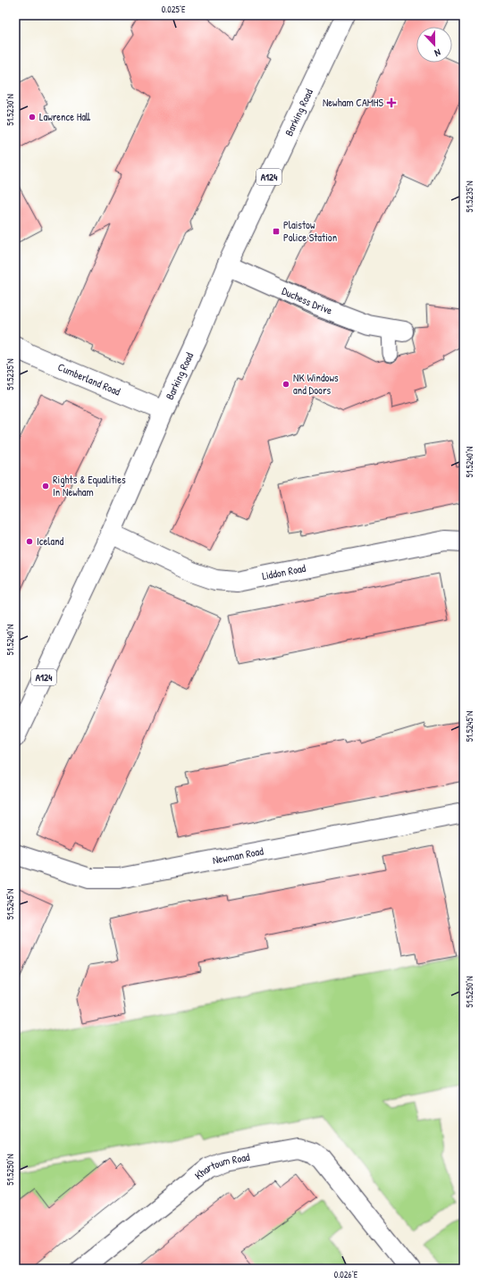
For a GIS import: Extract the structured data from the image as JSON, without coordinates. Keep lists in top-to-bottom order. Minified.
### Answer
{"streets":{"street":["Barking Road","A124","Duchess Drive","Cumberland Road","Liddon Road","Newman Road","Khartoum Road"]},"crossings":[["Barking Road","Duchess Drive"],["Barking Road","Cumberland Road"],["Barking Road","Liddon Road"]],"places":{"health":["Newham CAMHS"],"other":["Lawrence Hall","NK Windows and Doors","Rights & Equalities In Newham","Iceland"],"transit":["Plaistow Police Station"]},"north":"bottom","coordinates":["0.025°E","51.5230°N","51.5235°N","51.5240°N","51.5245°N","51.5250°N","0.026°E"]}
